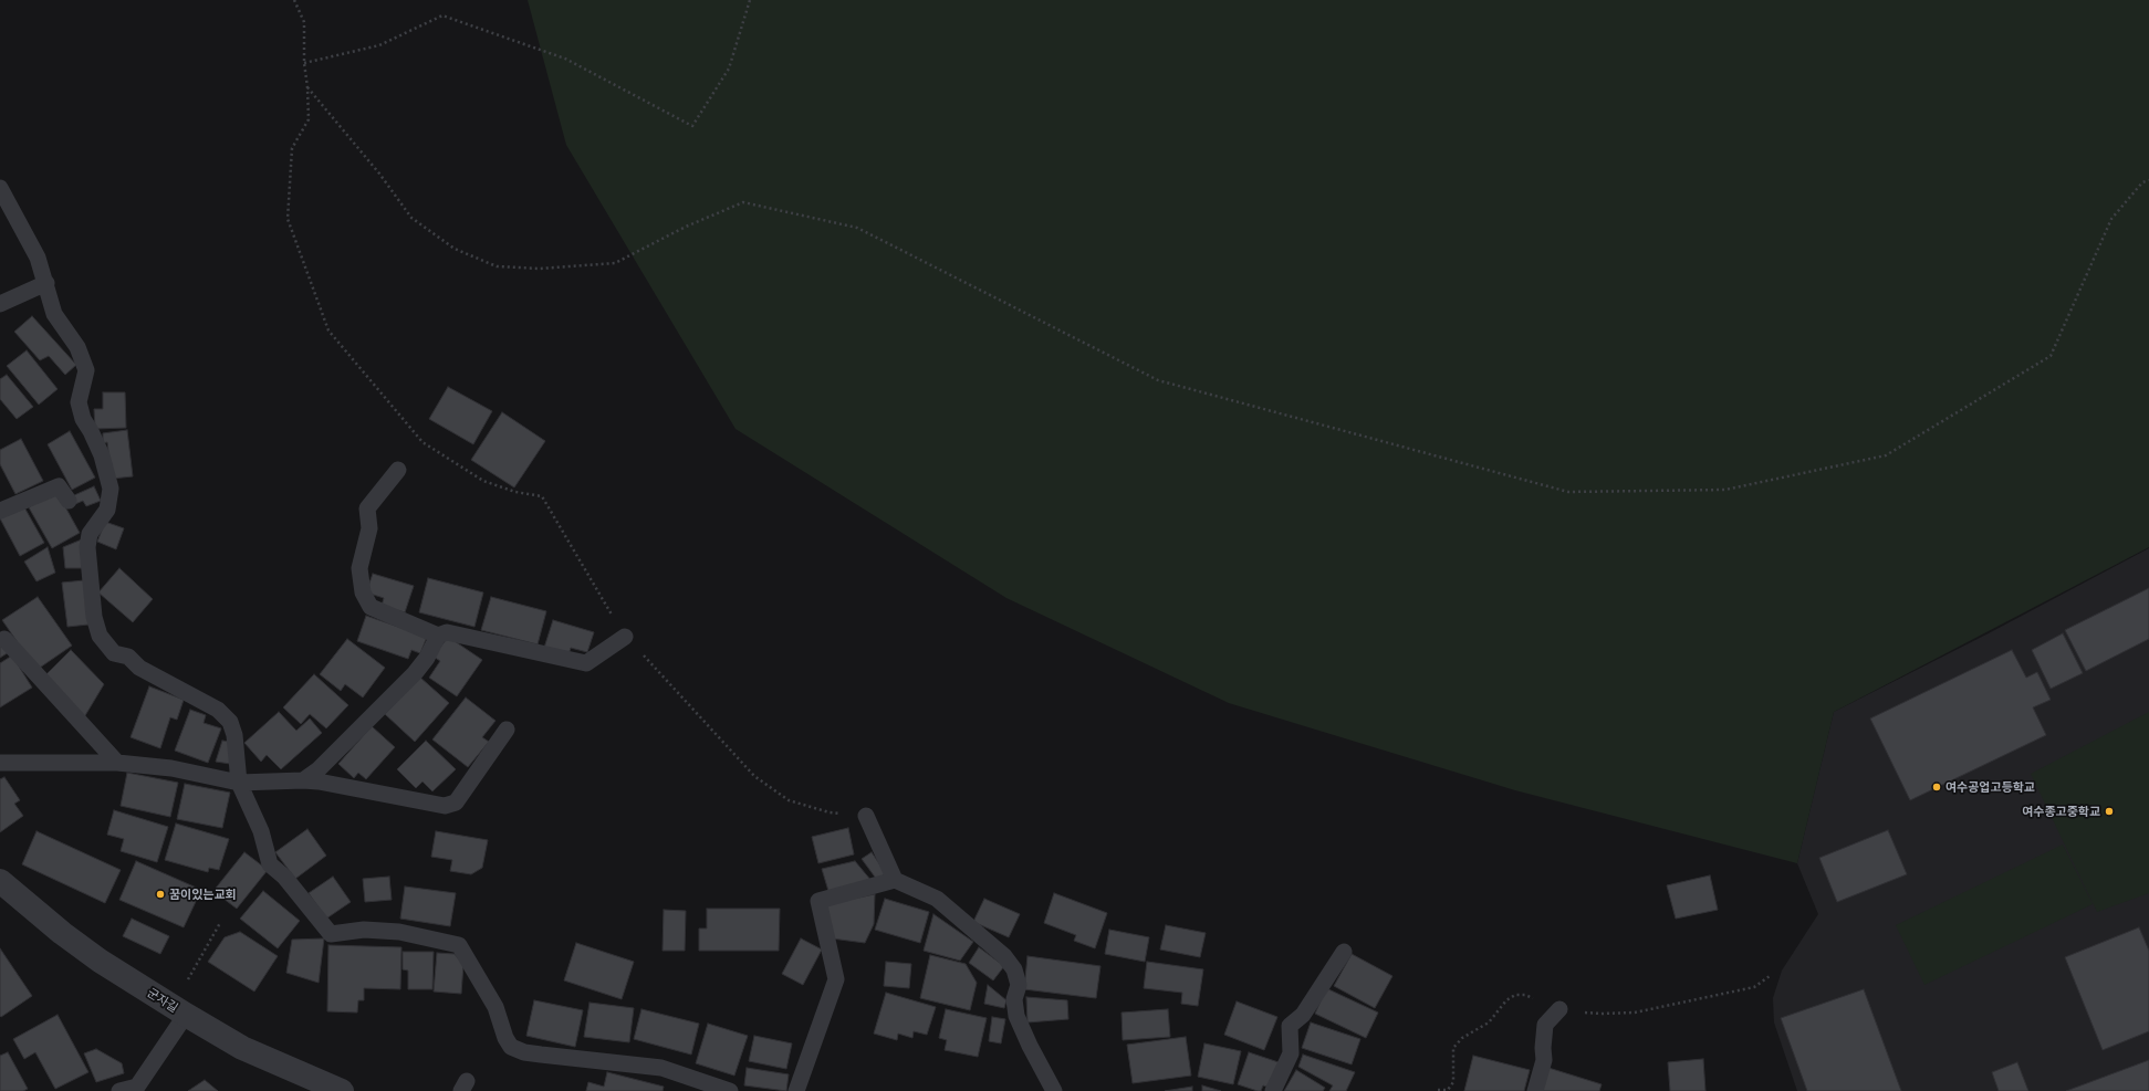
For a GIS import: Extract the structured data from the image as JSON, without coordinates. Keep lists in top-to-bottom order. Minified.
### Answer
{"streets":{"street":["군자길"]},"places":["여수공업고등학교","여수종고중학교","꿈이있는교회"]}
